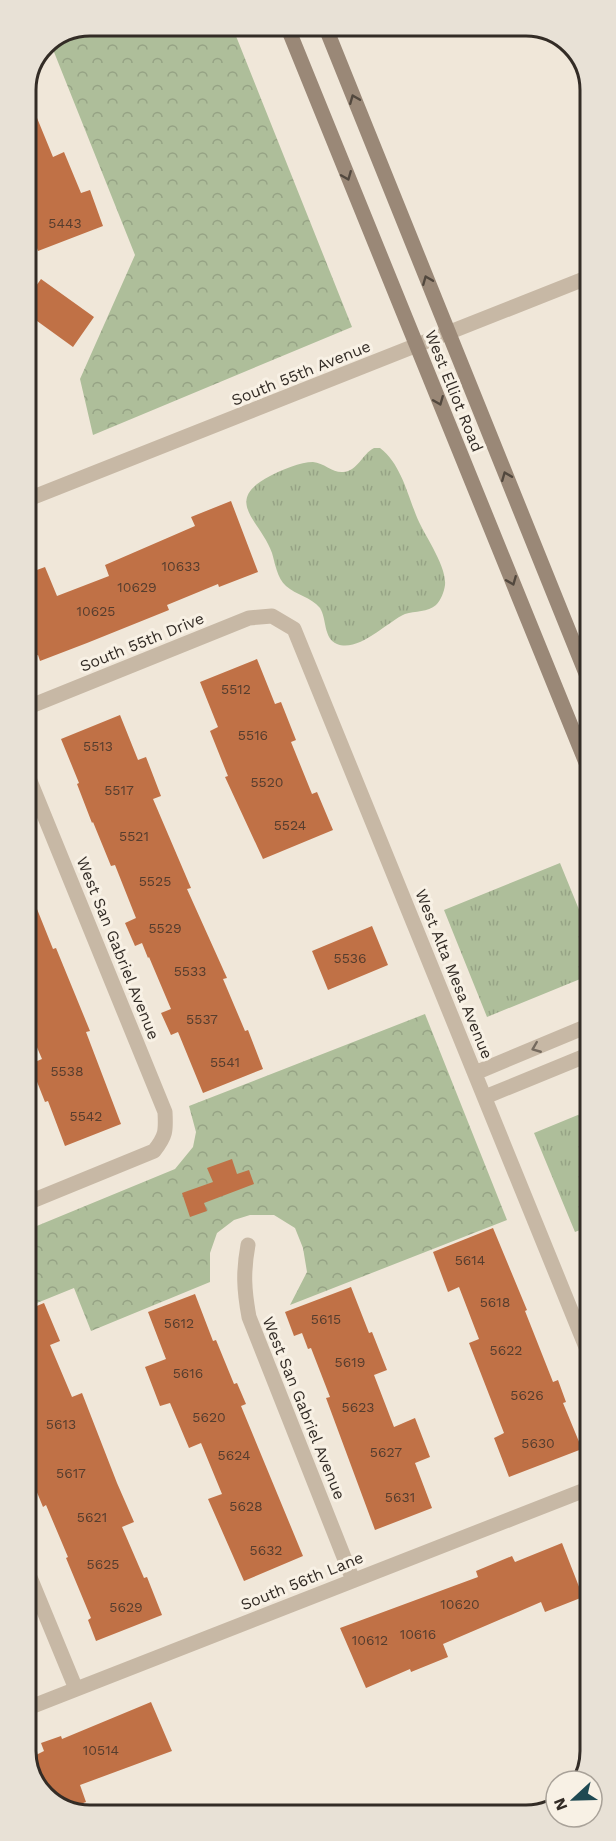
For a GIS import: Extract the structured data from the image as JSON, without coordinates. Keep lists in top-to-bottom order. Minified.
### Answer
{"streets":{"main road":["West Elliot Road"],"street":["South 55th Avenue","South 55th Drive","West San Gabriel Avenue","West Alta Mesa Avenue","South 56th Lane"]},"crossings":[["South 55th Avenue","West Elliot Road"],["South 55th Drive","West Alta Mesa Avenue"],["West San Gabriel Avenue","South 56th Lane"]],"house_numbers":["5443","10633","10629","10625","5512","5516","5513","5520","5517","5524","5521","5525","5529","5536","5533","5537","5541","5538","5542","5614","5618","5615","5612","5622","5619","5616","5626","5623","5620","5613","5630","5627","5624","5617","5631","5628","5621","5632","5625","10620","5629","10616","10612","10514"],"north":"left"}
